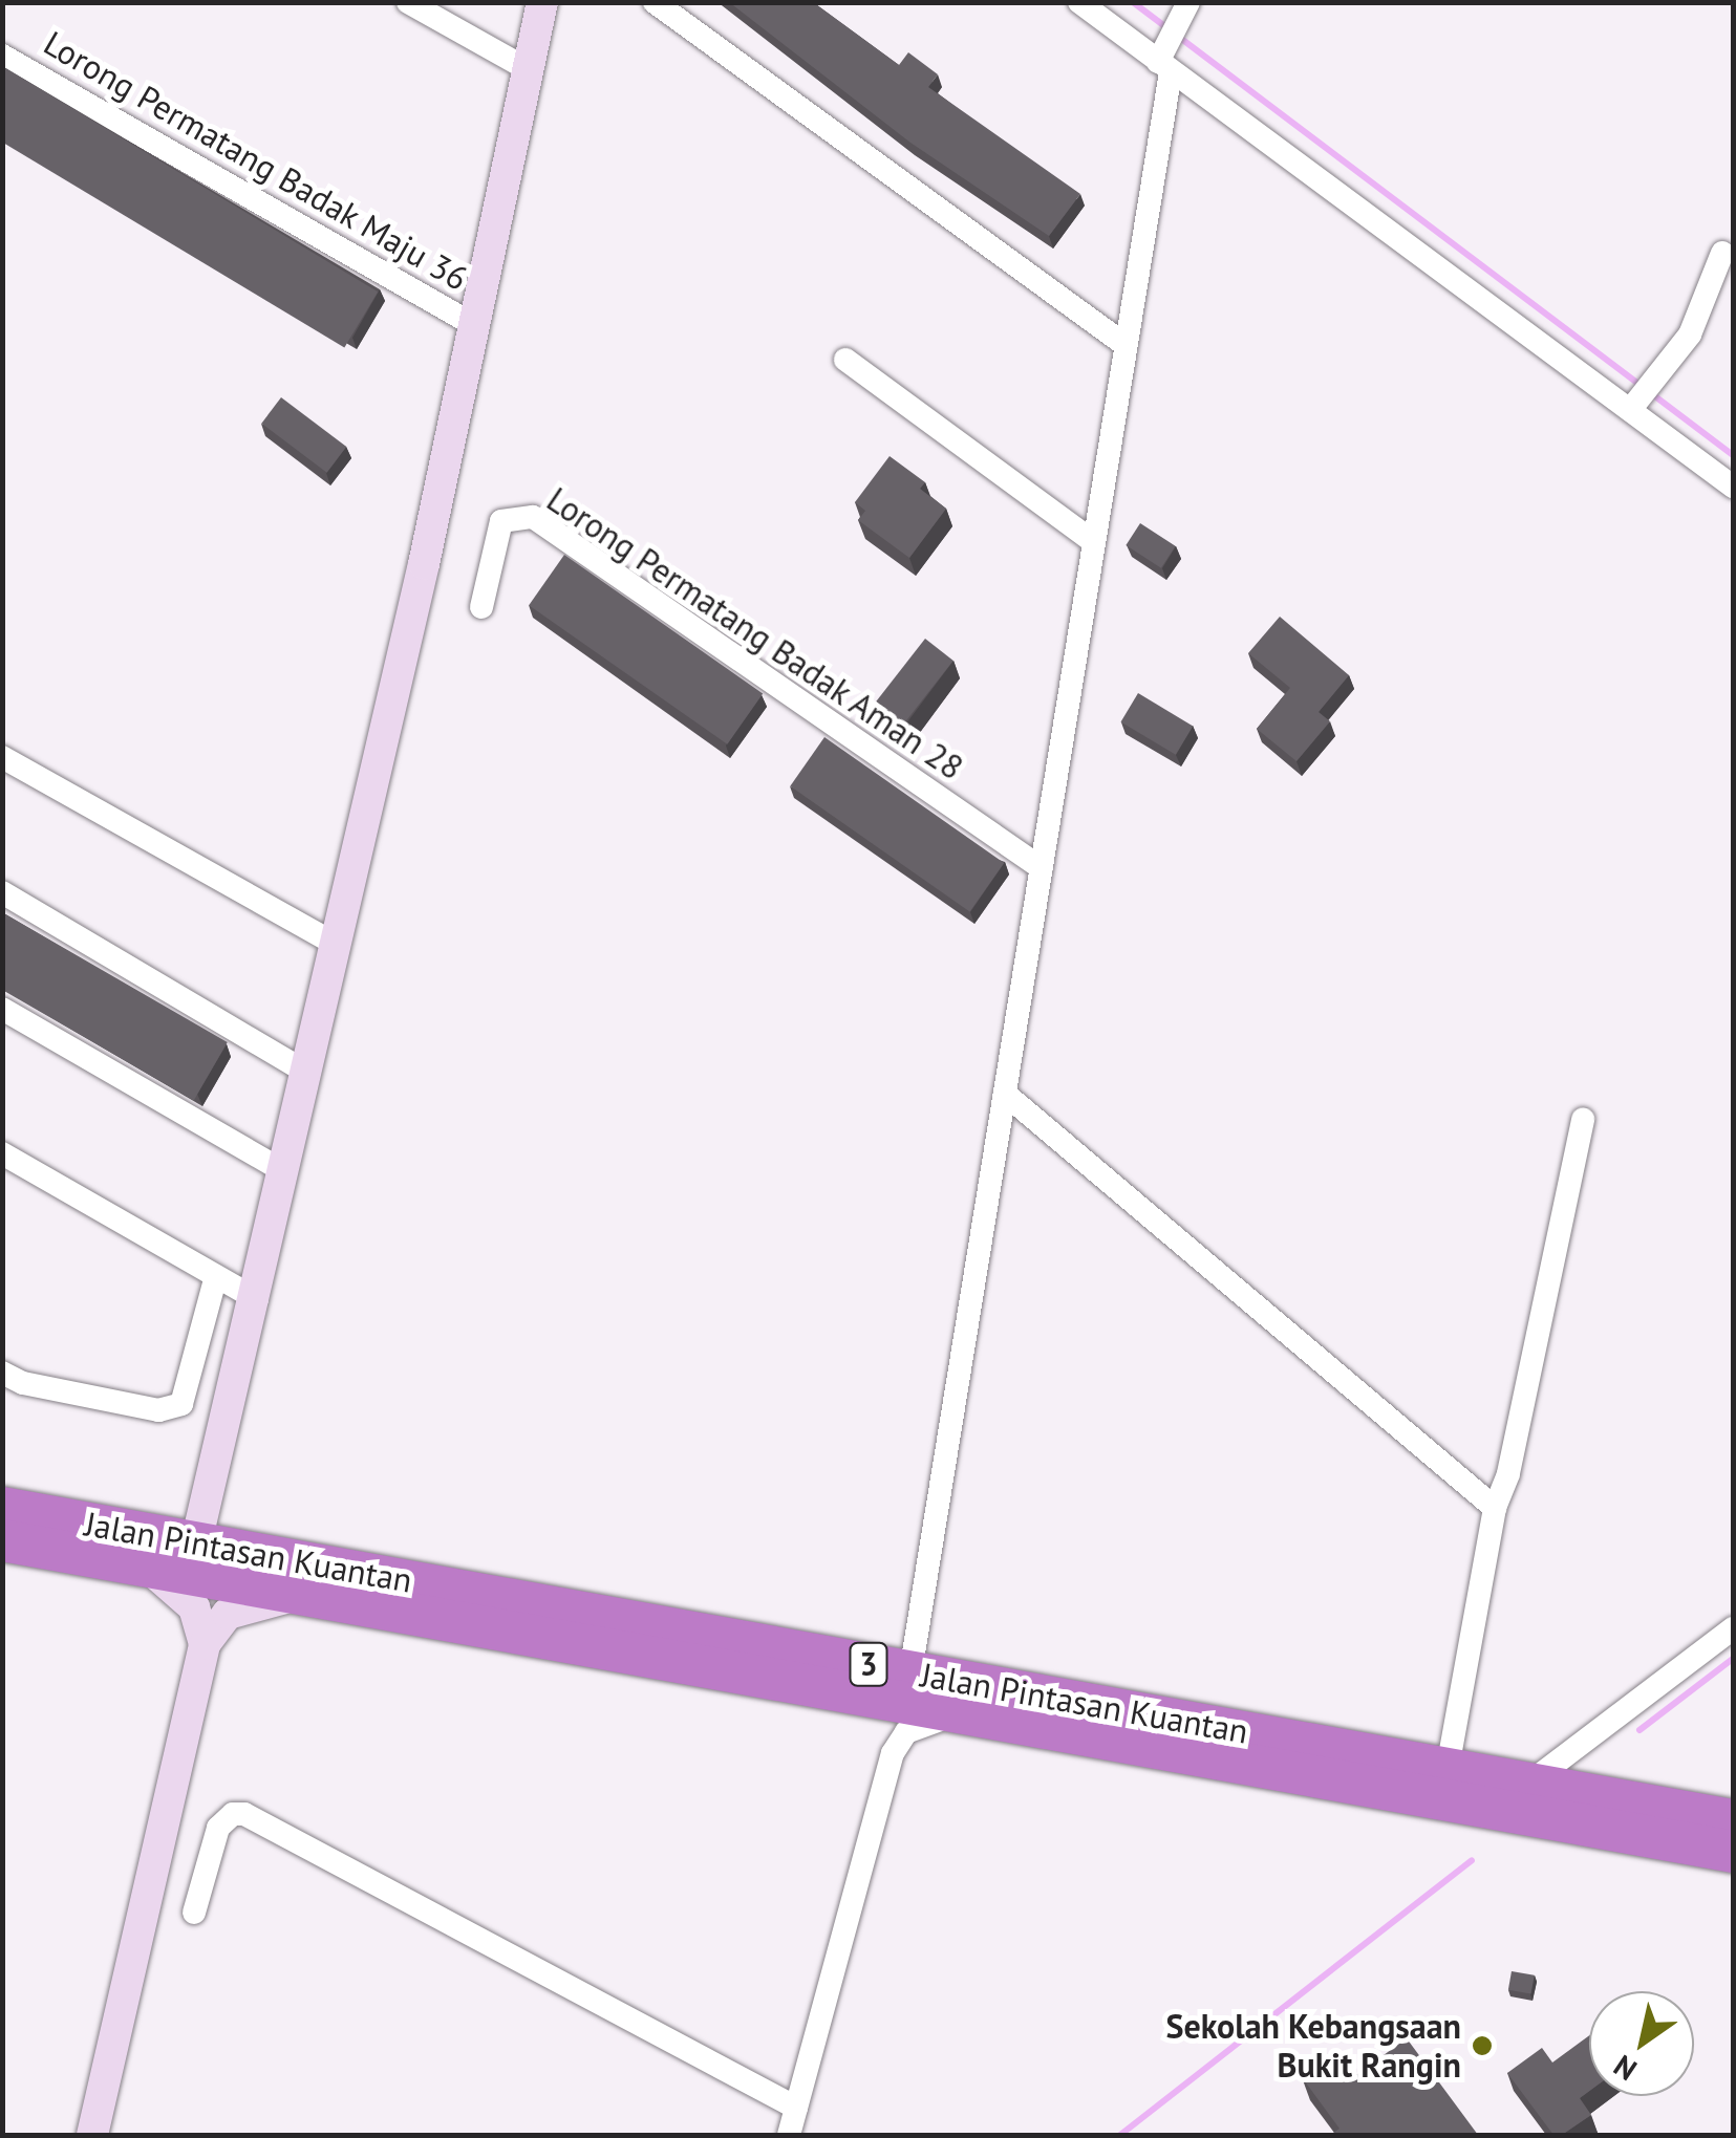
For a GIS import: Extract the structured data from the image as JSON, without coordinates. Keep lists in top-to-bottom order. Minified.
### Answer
{"streets":{"highway":["Jalan Pintasan Kuantan","3"],"street":["Lorong Permatang Badak Maju 36","Lorong Permatang Badak Aman 28"]},"places":["Sekolah Kebangsaan Bukit Rangin"],"north":"bottom left"}
